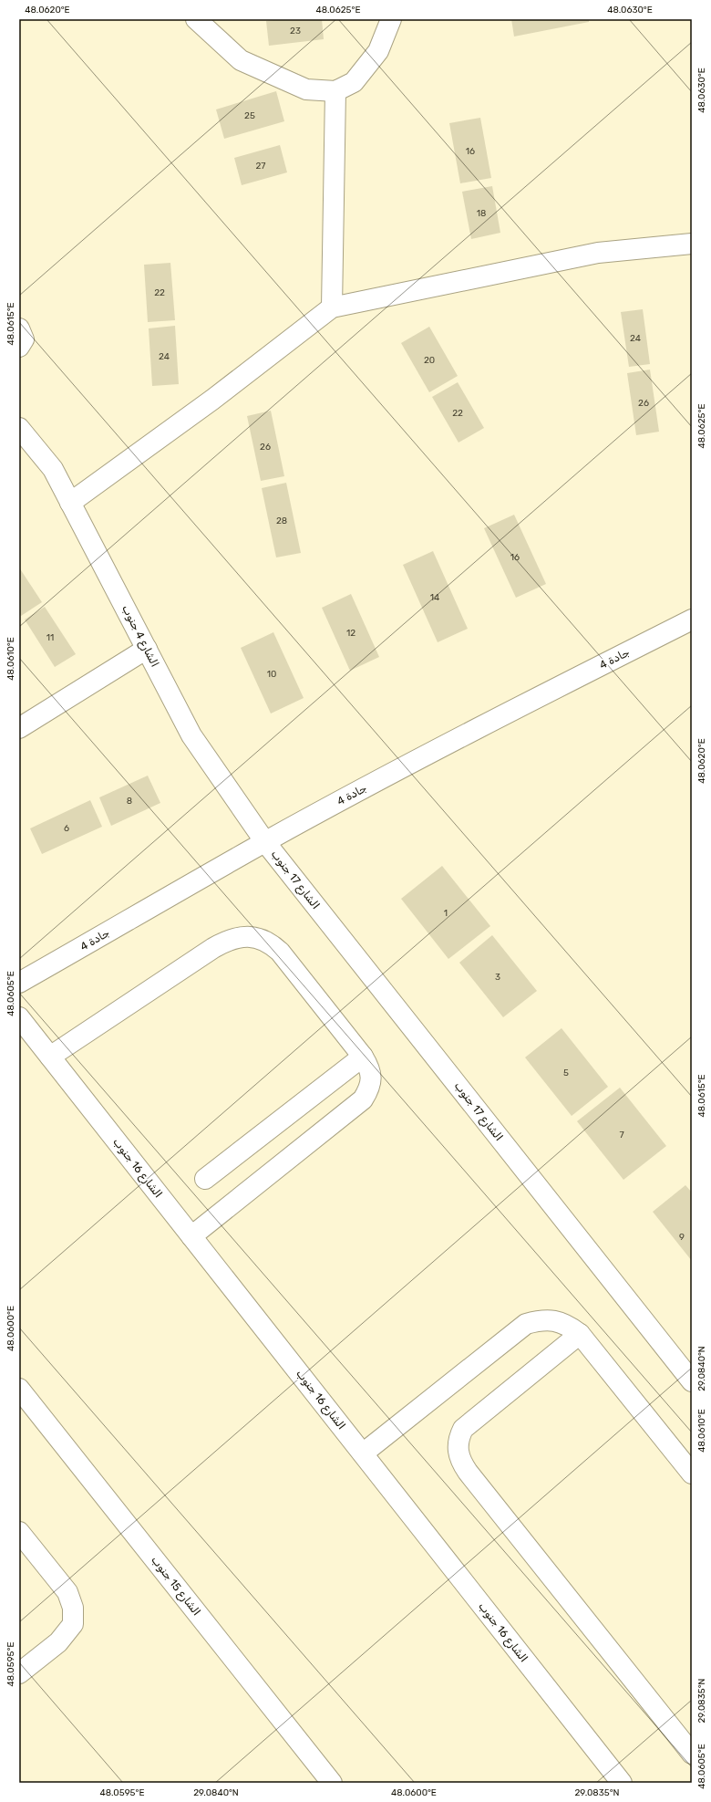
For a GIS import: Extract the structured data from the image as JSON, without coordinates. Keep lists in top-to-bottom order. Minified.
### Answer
{"streets":{"street":["الشارع 4 جنوب","جادة 4","الشارع 17 جنوب","الشارع 16 جنوب","الشارع 15 جنوب"]},"crossings":[["الشارع 4 جنوب","جادة 4"],["الشارع 4 جنوب","الشارع 17 جنوب"],["جادة 4","الشارع 17 جنوب"]],"house_numbers":["23","25","16","27","18","22","24","24","20","26","22","26","28","16","14","12","11","10","8","6","1","3","5","7","9"],"coordinates":["48.0620°E","48.0625°E","48.0630°E","48.0615°E","48.0610°E","48.0605°E","48.0600°E","29.0840°N","48.0595°E","29.0835°N"]}
